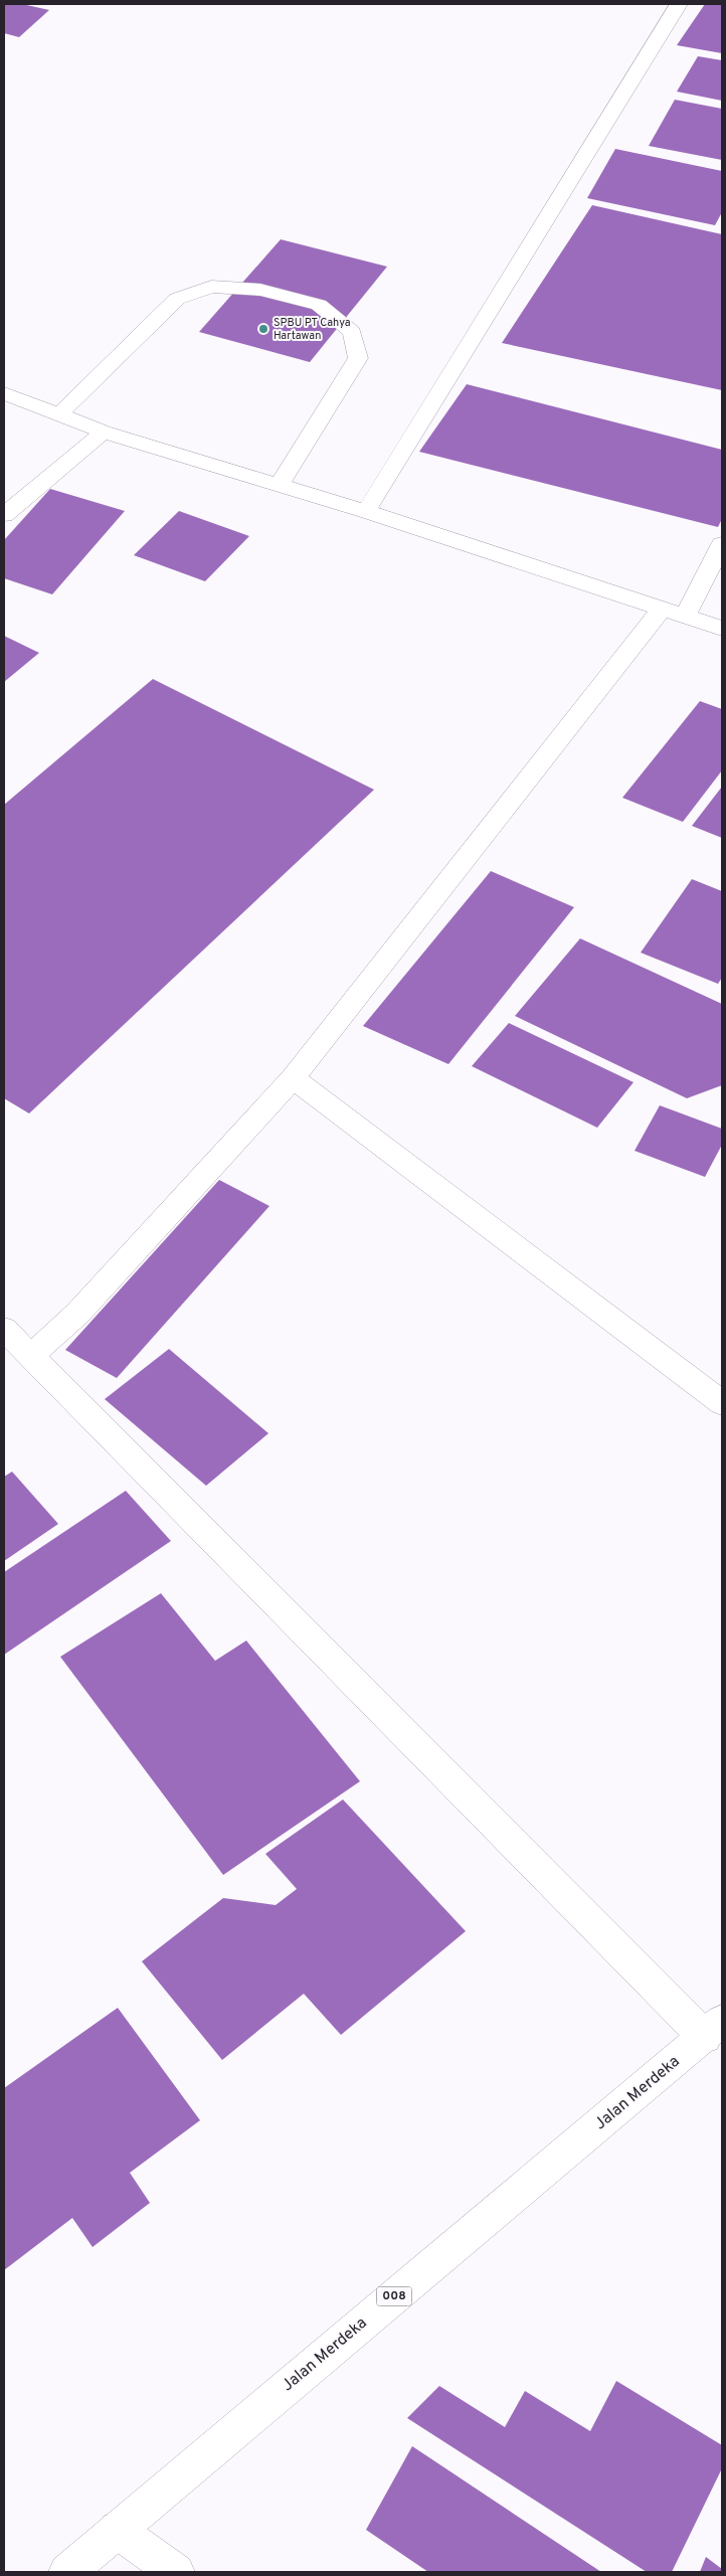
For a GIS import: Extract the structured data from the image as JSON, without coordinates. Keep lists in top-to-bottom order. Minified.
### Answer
{"streets":{"street":["Jalan Merdeka","008"]},"places":["SPBU PT Cahya Hartawan"]}
